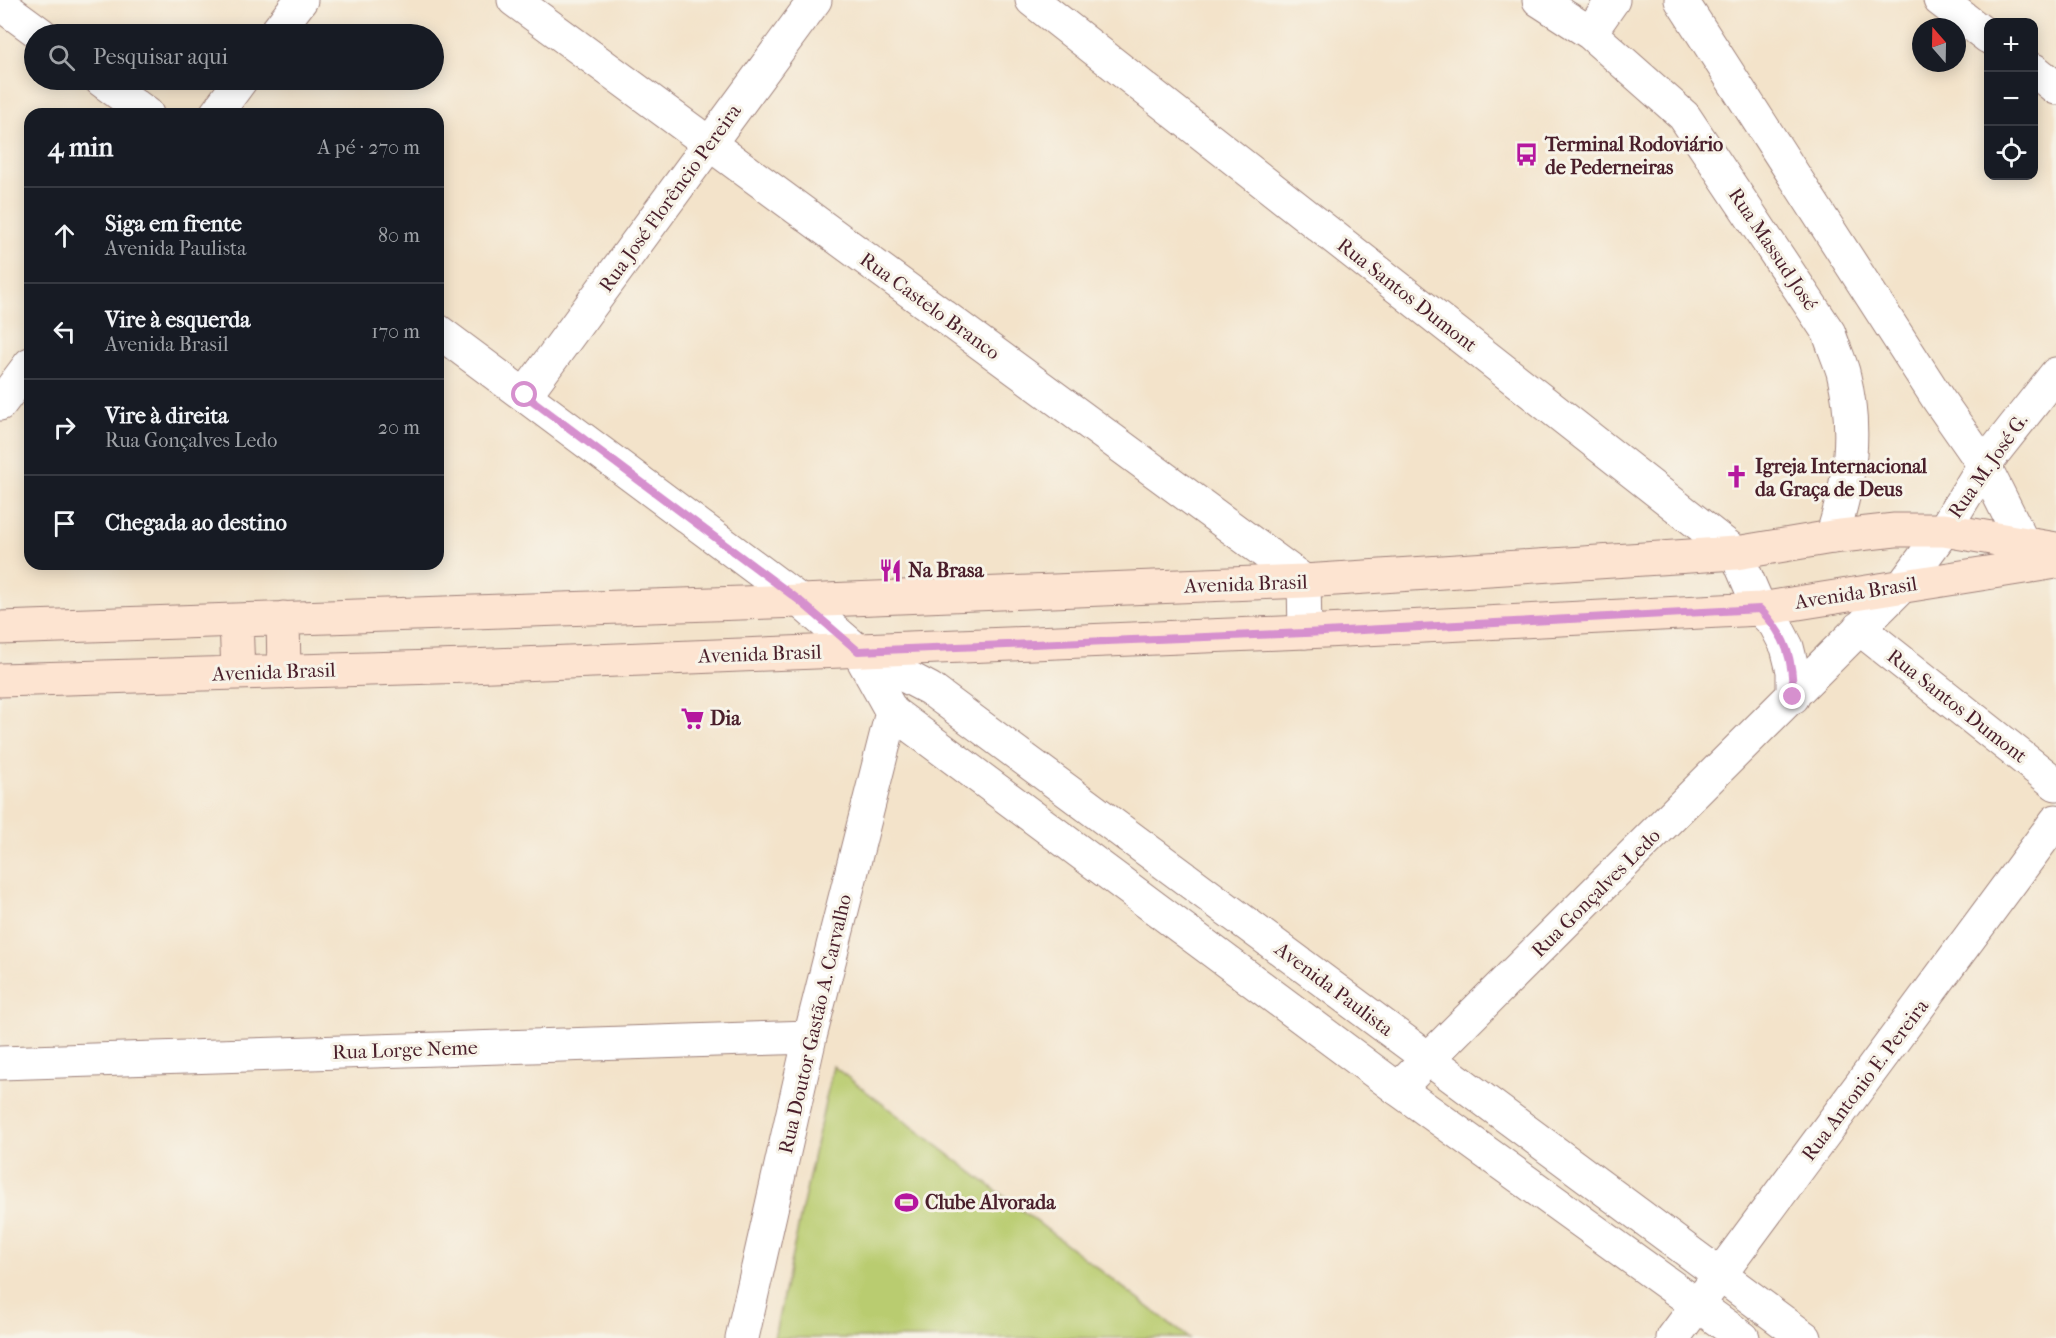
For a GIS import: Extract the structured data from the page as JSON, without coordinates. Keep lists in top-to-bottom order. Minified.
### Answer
{"streets":{"main road":["Avenida Brasil"],"street":["Rua José Florêncio Pereira","Rua Massud José","Rua Santos Dumont","Rua Castelo Branco","Rua M. José G.","Rua Gonçalves Ledo","Avenida Paulista","Rua Doutor Gastão A. Carvalho","Rua Lorge Neme","Rua Antonio E. Pereira"]},"crossings":[["Rua José Florêncio Pereira","Rua Castelo Branco"],["Rua José Florêncio Pereira","Avenida Paulista"],["Rua Massud José","Avenida Brasil"],["Rua Santos Dumont","Avenida Brasil"],["Rua Santos Dumont","Rua Gonçalves Ledo"],["Rua Castelo Branco","Avenida Brasil"],["Rua M. José G.","Avenida Brasil"],["Rua M. José G.","Rua Gonçalves Ledo"],["Avenida Brasil","Rua Gonçalves Ledo"],["Avenida Brasil","Avenida Paulista"],["Rua Gonçalves Ledo","Avenida Paulista"],["Avenida Paulista","Rua Doutor Gastão A. Carvalho"],["Avenida Paulista","Rua Antonio E. Pereira"],["Rua Doutor Gastão A. Carvalho","Rua Lorge Neme"]],"places":{"bus stop":["Terminal Rodoviário de Pederneiras"],"church":["Igreja Internacional da Graça de Deus"],"restaurant":["Na Brasa"],"supermarket":["Dia"],"sports":["Clube Alvorada"]},"north":"top","page":{"map_buttons":["+","−"],"search":"Pesquisar aqui","heading":["4 min","A pé · 270 m"],"list":[["Siga em frente","Avenida Paulista","80 m"],["Vire à esquerda","Avenida Brasil","170 m"],["Vire à direita","Rua Gonçalves Ledo","20 m"],"Chegada ao destino"]}}
